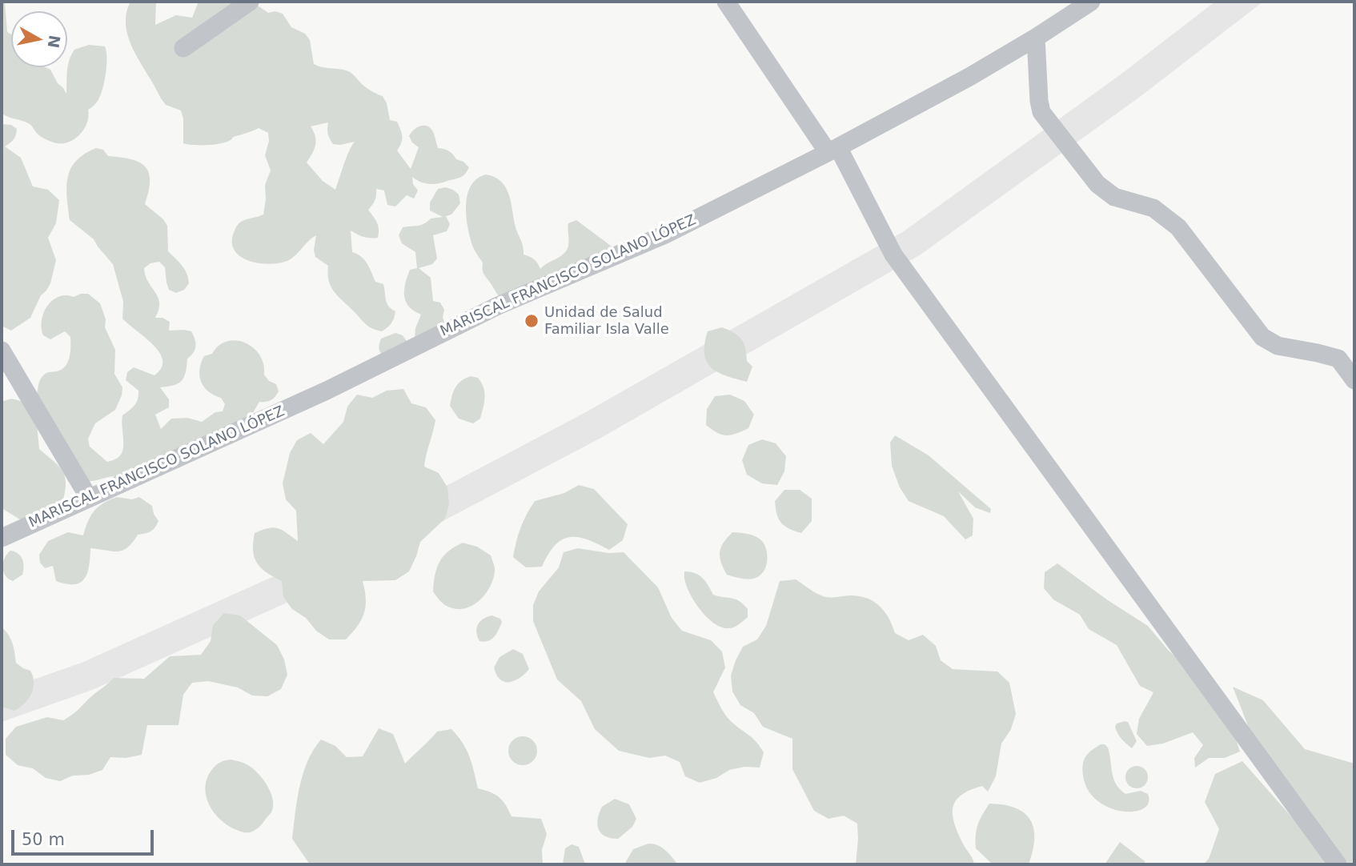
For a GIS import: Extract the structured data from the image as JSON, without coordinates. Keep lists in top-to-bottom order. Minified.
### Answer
{"streets":{"street":["MARISCAL FRANCISCO SOLANO LÓPEZ"]},"places":["Unidad de Salud Familiar Isla Valle"],"scale_bar":"50 m","north":"right"}
